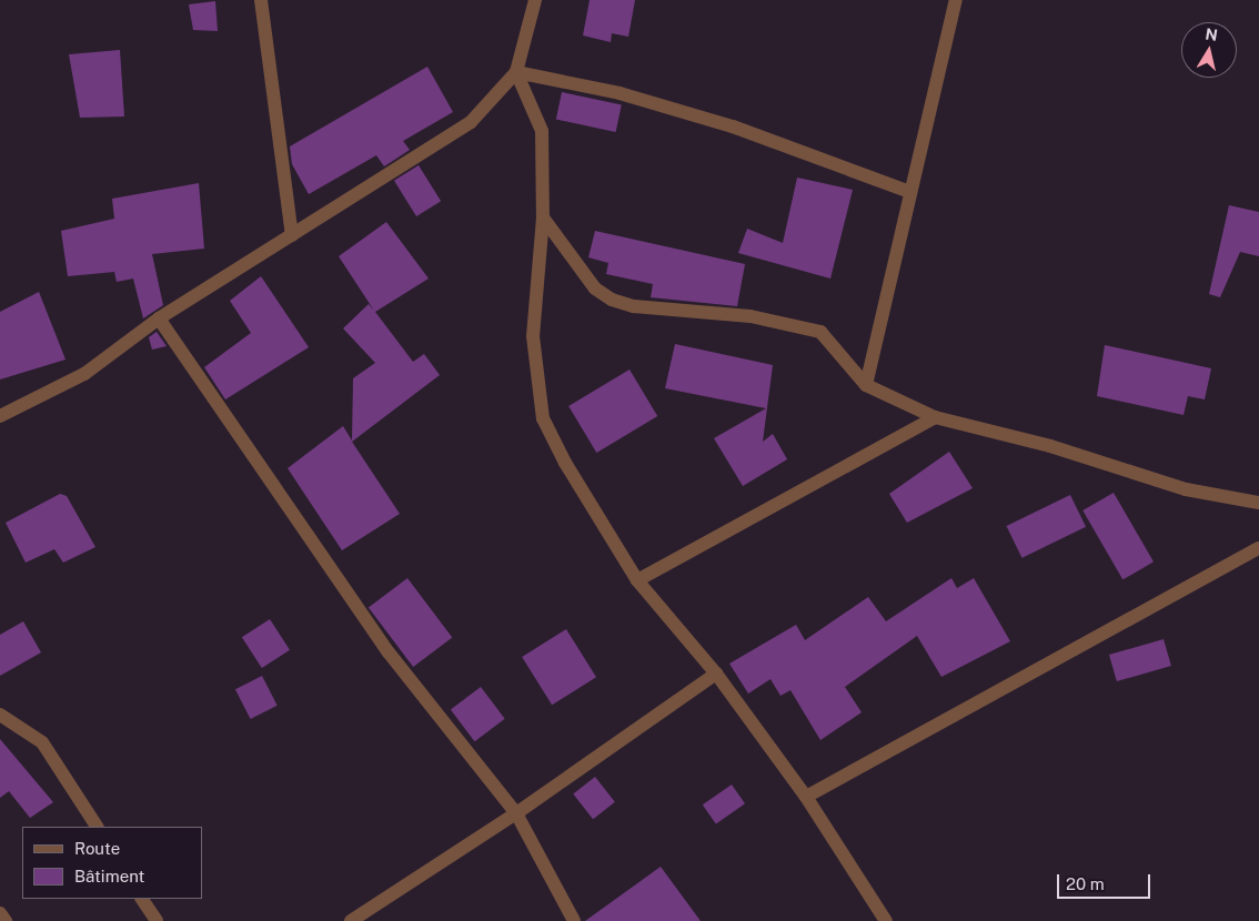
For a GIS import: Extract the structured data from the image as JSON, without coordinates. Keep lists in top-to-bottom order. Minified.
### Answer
{"legend":["Route","Bâtiment"],"scale_bar":"20 m","north":"top"}
